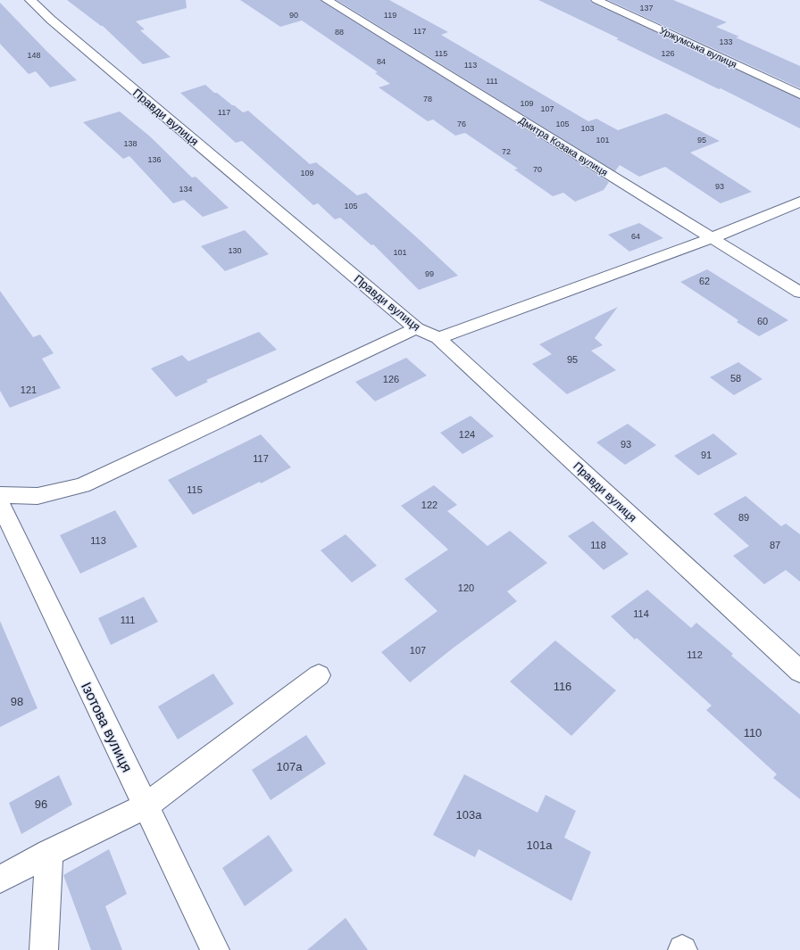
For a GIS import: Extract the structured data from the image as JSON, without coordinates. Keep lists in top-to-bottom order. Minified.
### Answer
{"streets":{"street":["Уржумська вулиця","Правди вулиця","Дмитра Козака вулиця","Ізотова вулиця"]},"house_numbers":["137","90","119","117","88","133","115","126","148","84","113","111","78","109","107","117","76","105","103","101","95","138","72","136","70","109","93","134","105","64","130","101","99","62","60","95","58","126","121","124","93","91","117","115","122","89","113","118","87","120","114","111","107","112","116","98","110","107а","96","103а","101а"]}
